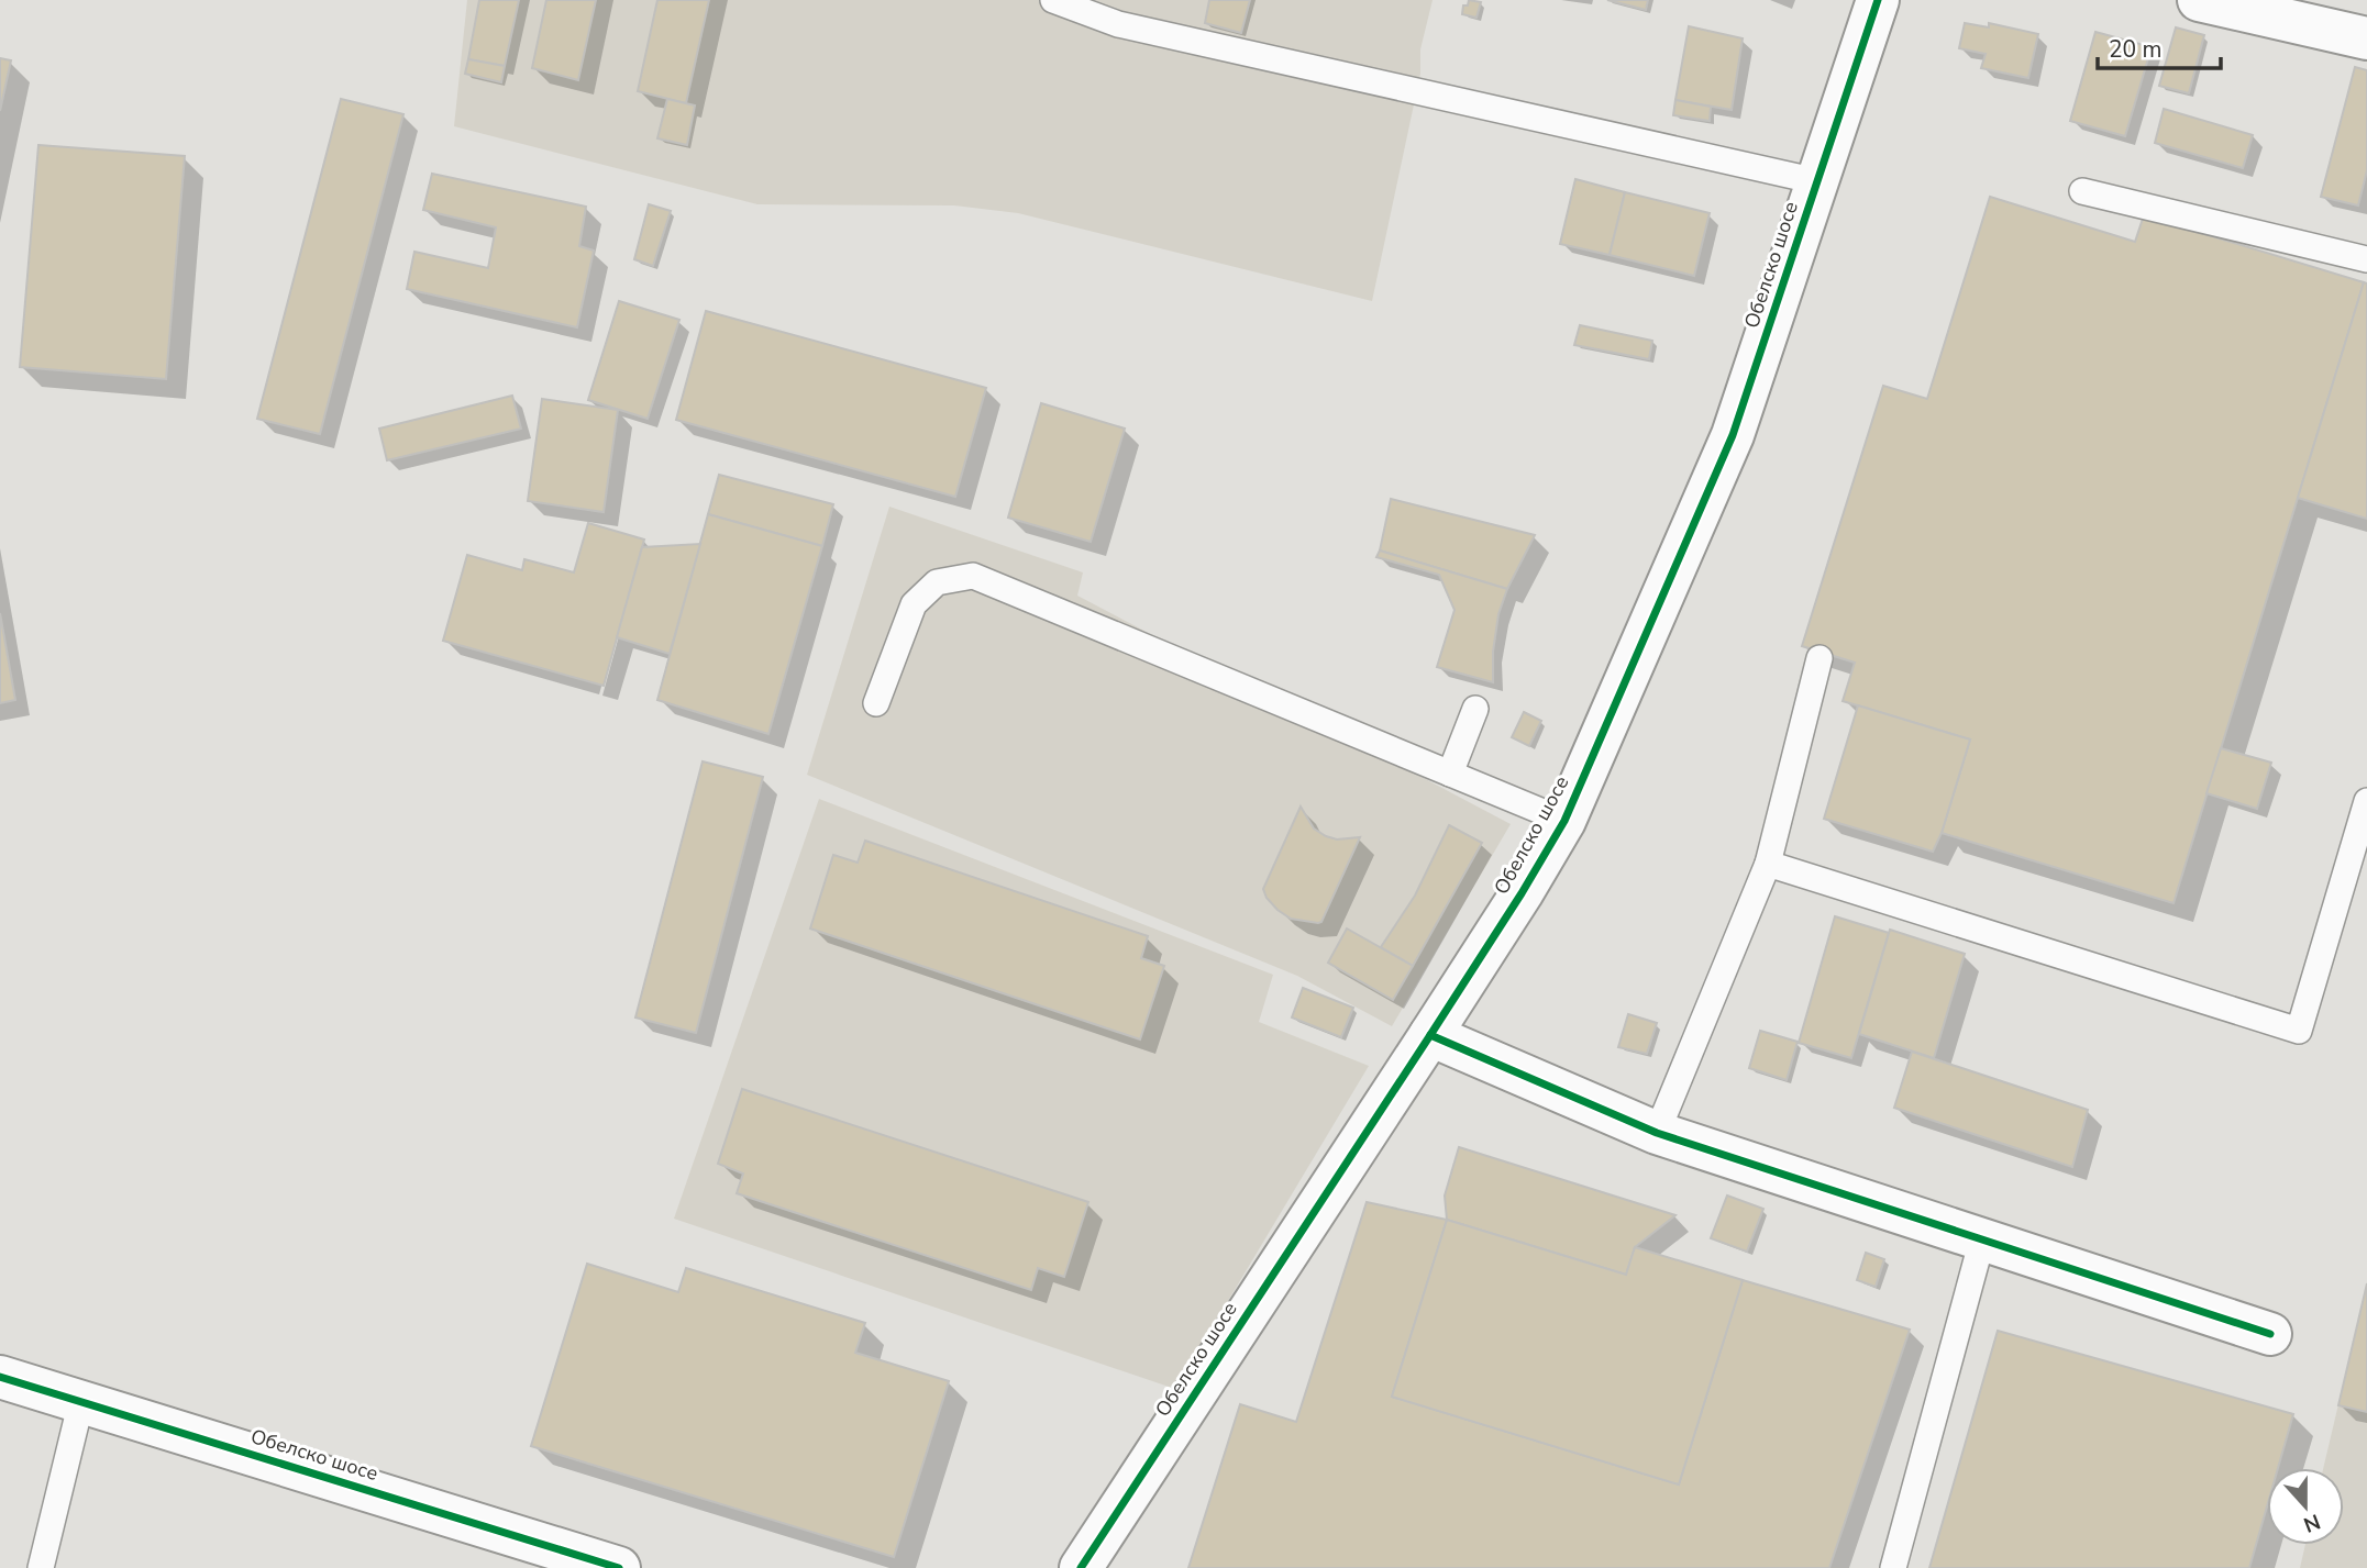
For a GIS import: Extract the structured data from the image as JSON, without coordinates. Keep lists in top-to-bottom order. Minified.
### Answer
{"streets":{"street":["Обелско шосе"]},"scale_bar":"20 m","north":"bottom"}
